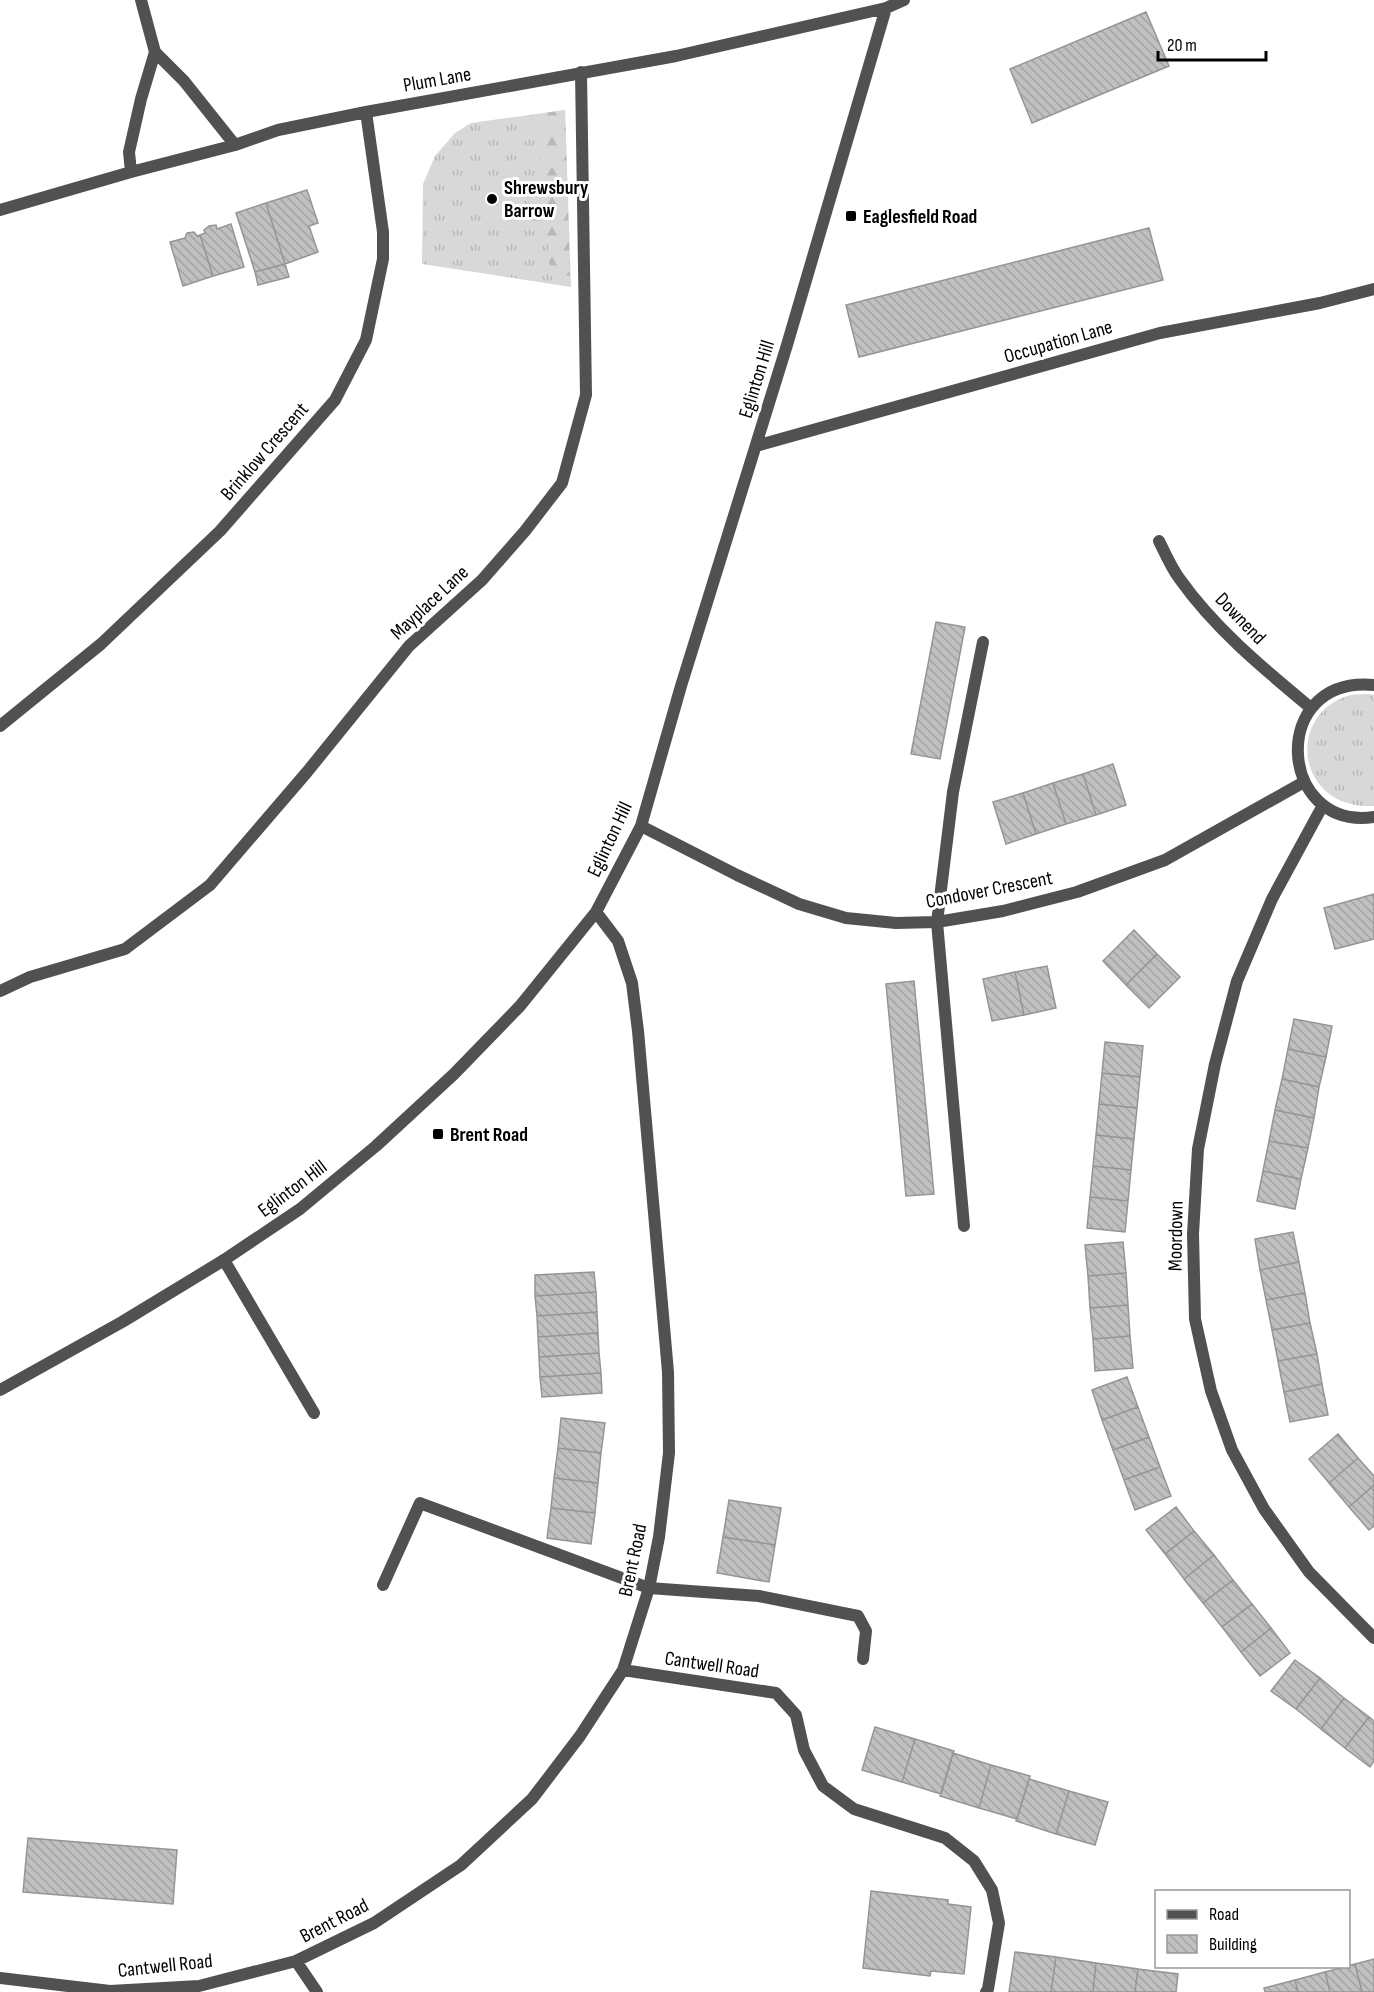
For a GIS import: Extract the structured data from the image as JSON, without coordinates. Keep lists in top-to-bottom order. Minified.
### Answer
{"streets":{"street":["Plum Lane","Occupation Lane","Eglinton Hill","Brinklow Crescent","Mayplace Lane","Downend","Condover Crescent","Moordown","Brent Road","Cantwell Road"]},"crossings":[["Plum Lane","Eglinton Hill"],["Plum Lane","Brinklow Crescent"],["Plum Lane","Mayplace Lane"],["Occupation Lane","Eglinton Hill"],["Eglinton Hill","Condover Crescent"],["Eglinton Hill","Brent Road"],["Brent Road","Cantwell Road"]],"places":{"other":["Shrewsbury Barrow"],"transit":["Eaglesfield Road","Brent Road"]},"legend":["Road","Building"],"scale_bar":"20 m"}
